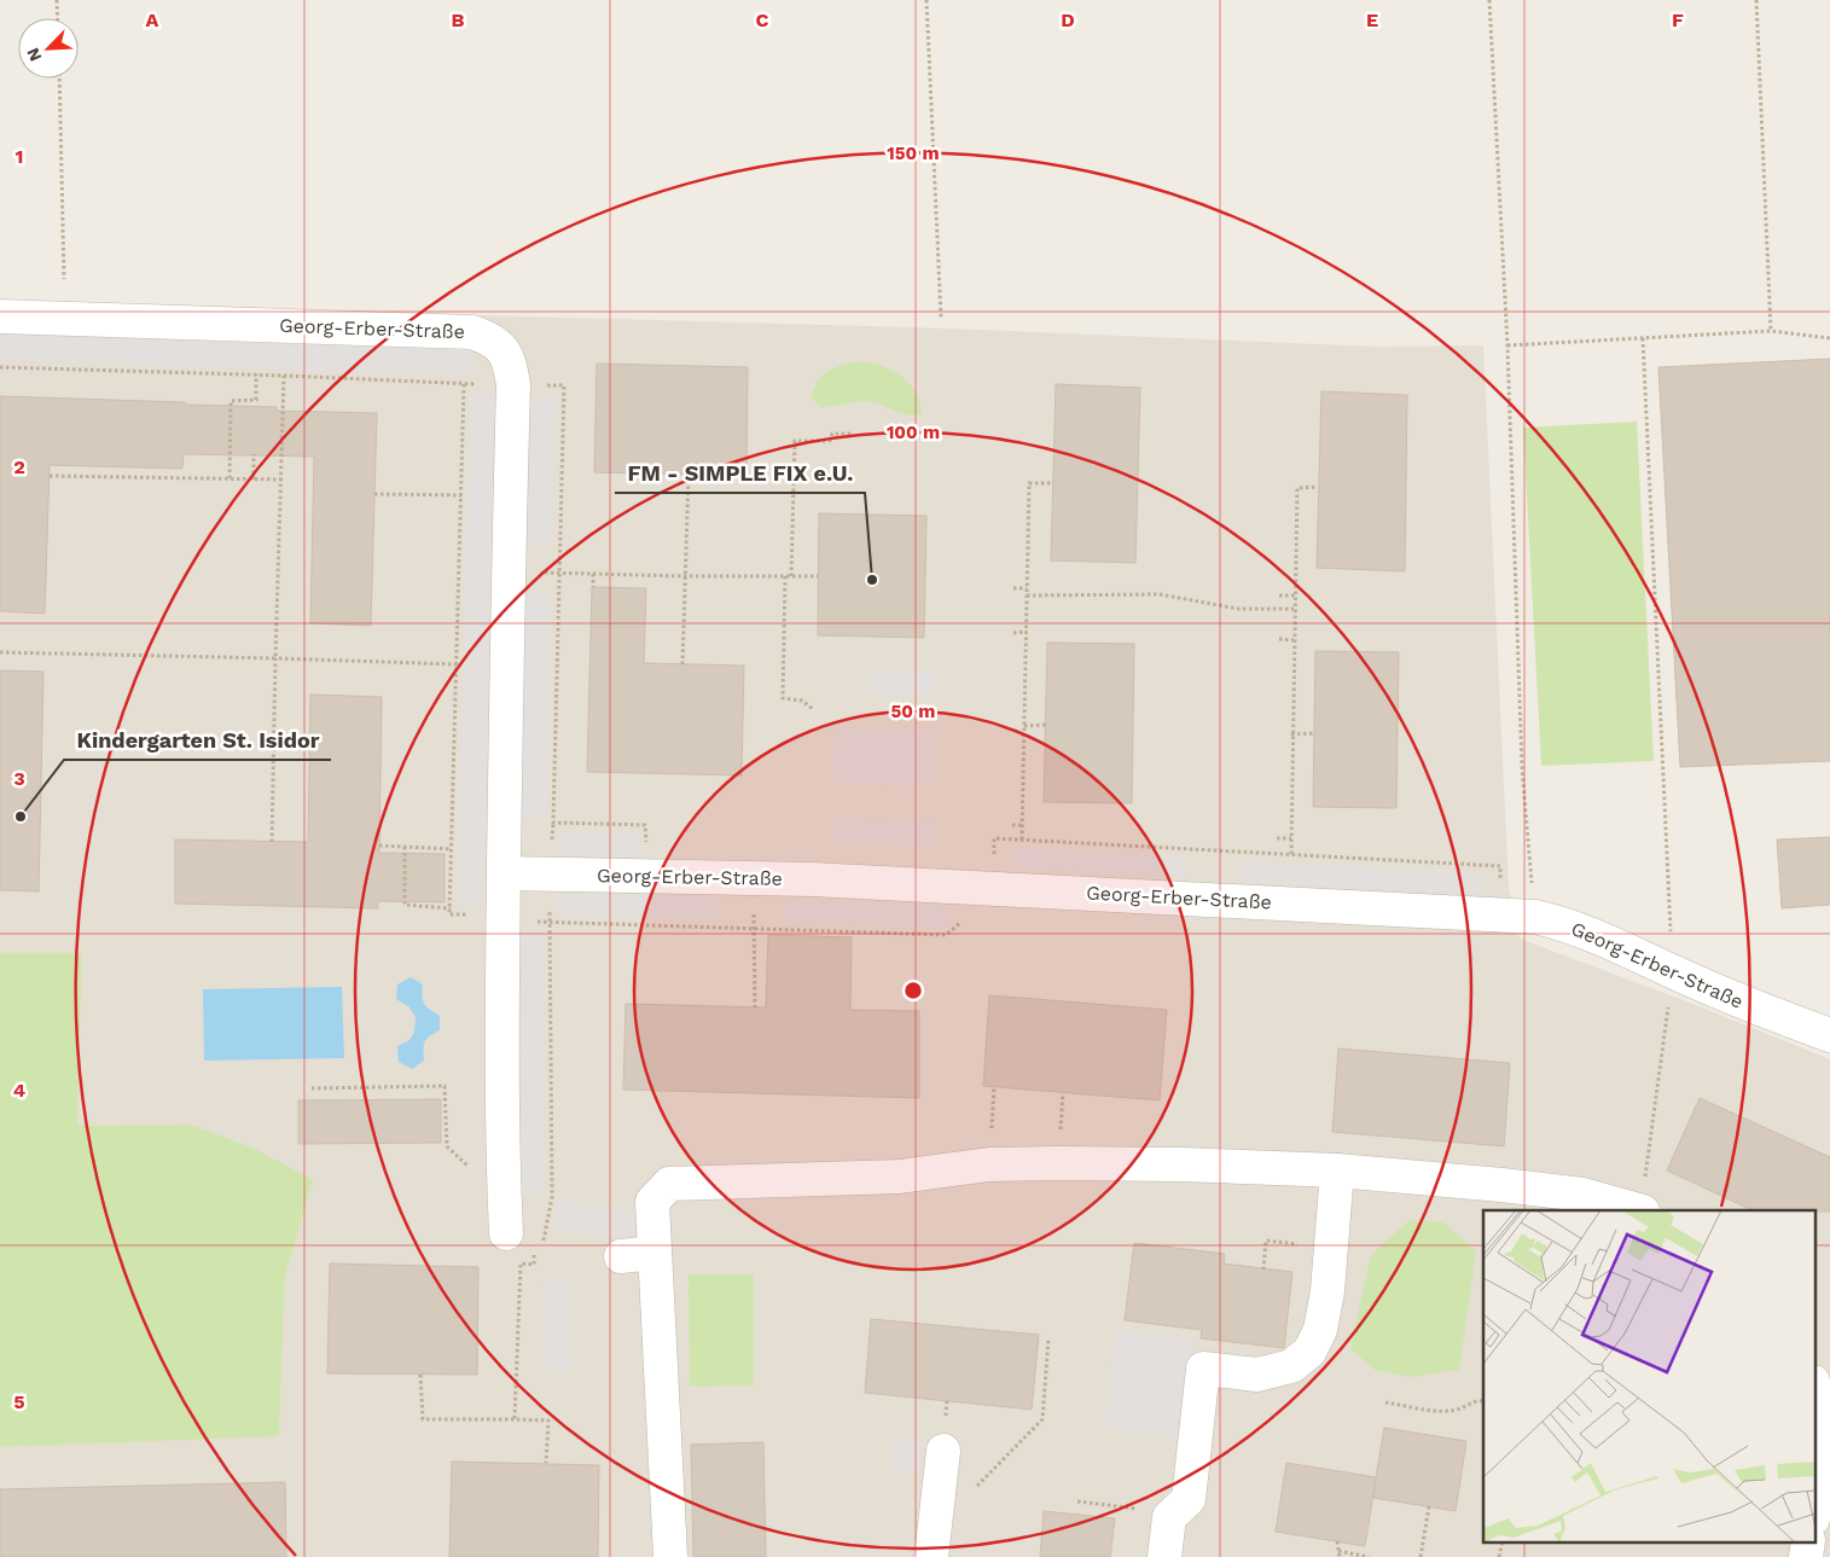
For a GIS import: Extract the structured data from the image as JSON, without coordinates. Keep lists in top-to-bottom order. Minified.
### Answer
{"streets":{"street":["Georg-Erber-Straße"]},"places":["FM - SIMPLE FIX e.U.","Kindergarten St. Isidor"],"north":"bottom left","grid":{"columns":["A","B","C","D","E","F"],"rows":["1","2","3","4","5"]},"rings":["150 m","100 m","50 m"]}
